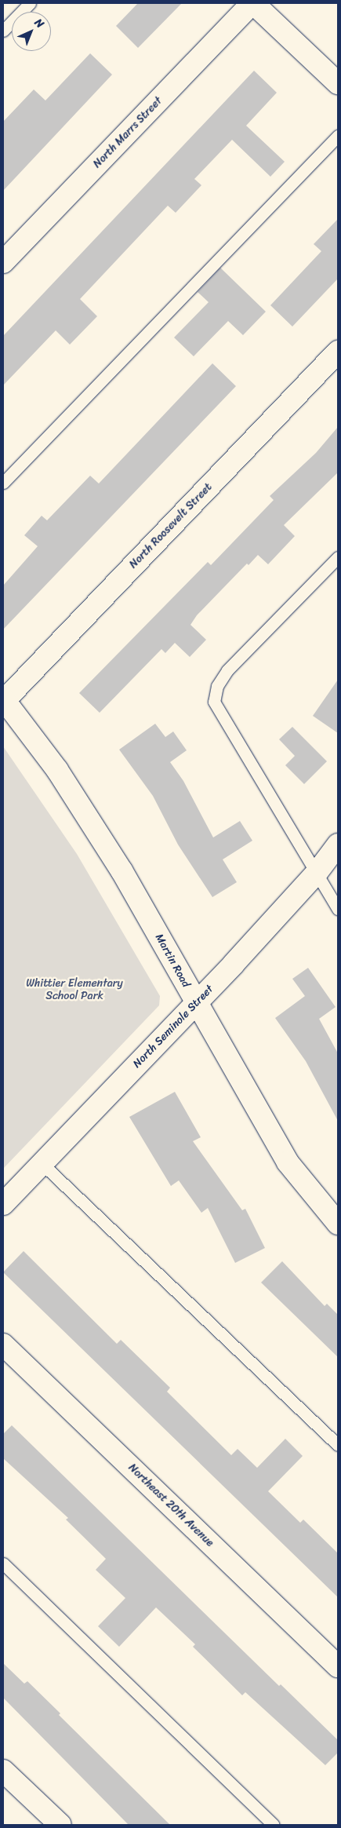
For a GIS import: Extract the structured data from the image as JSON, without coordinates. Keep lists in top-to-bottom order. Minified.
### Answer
{"streets":{"street":["North Marrs Street","North Roosevelt Street","Martin Road","North Seminole Street","Northeast 20th Avenue"]},"crossings":[["North Roosevelt Street","Martin Road"],["Martin Road","North Seminole Street"]],"parks":["Whittier Elementary School Park"],"north":"top right"}
